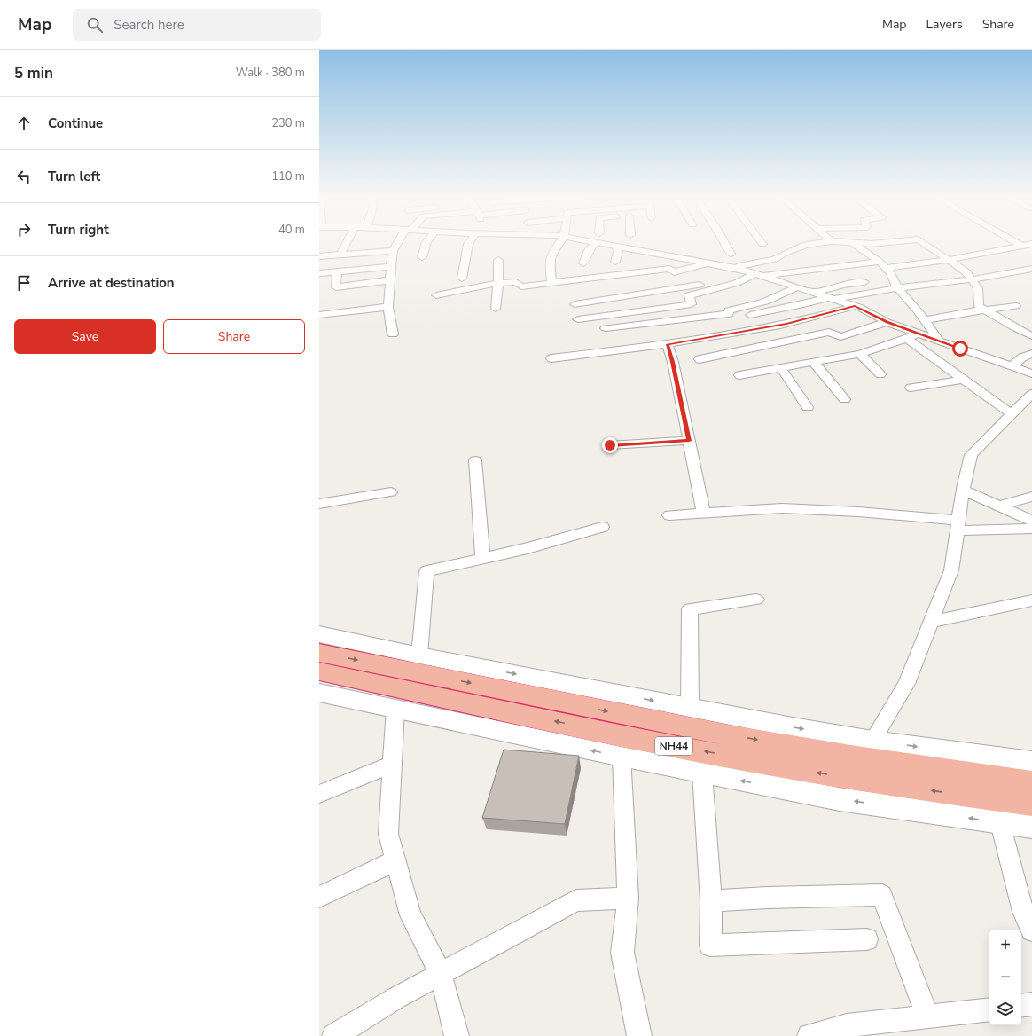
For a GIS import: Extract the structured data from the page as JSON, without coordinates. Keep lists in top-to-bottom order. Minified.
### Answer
{"streets":{"highway":["NH44"]},"page":{"header":"Map","search":"Search here","nav":["Map","Layers","Share"],"heading":["5 min","Walk · 380 m"],"list":[["Continue","230 m"],["Turn left","110 m"],["Turn right","40 m"],"Arrive at destination"],"buttons":["Save","Share"],"map_buttons":["+","−"]}}
